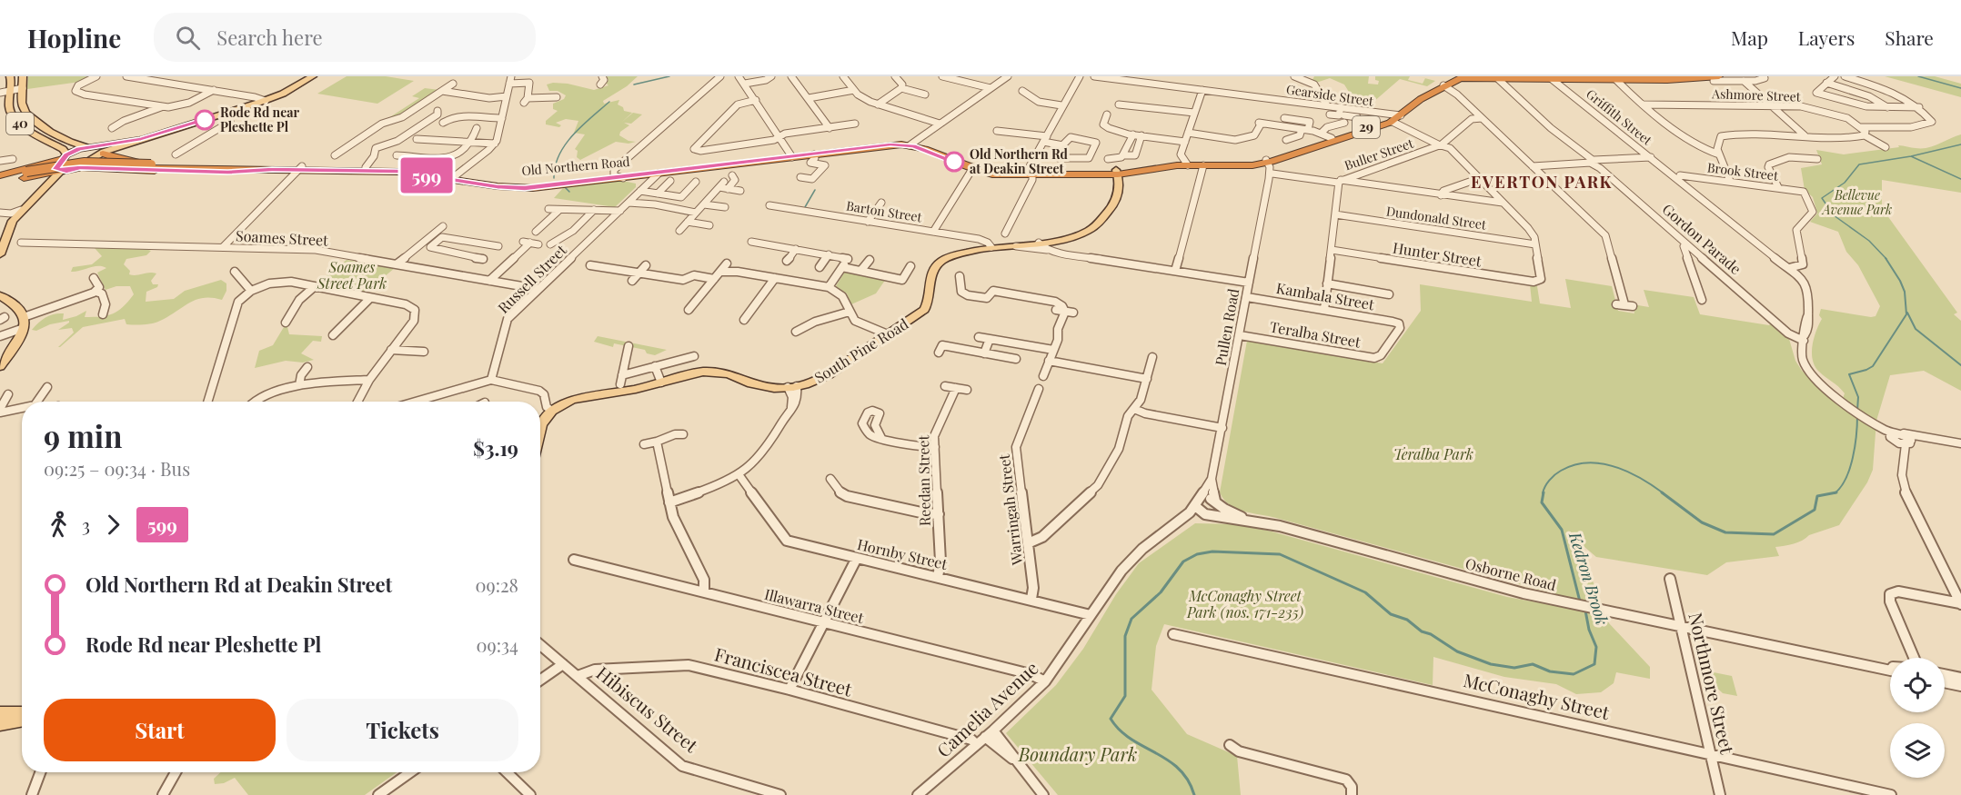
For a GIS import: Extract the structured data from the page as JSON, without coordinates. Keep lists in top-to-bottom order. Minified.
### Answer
{"streets":{"highway":["29","Old Northern Road"],"main road":["40","South Pine Road"],"street":["Gearside Street","Ashmore Street","Griffith Street","Buller Street","Brook Street","Barton Street","Dundonald Street","Soames Street","Gordon Parade","Hunter Street","Russell Street","Kambala Street","Pullen Road","Teralba Street","Reedan Street","Warringah Street","Hornby Street","Osborne Road","Illawarra Street","Franciscea Street","Northmore Street","McConaghy Street","Hibiscus Street","Camelia Avenue"]},"crossings":[["Gearside Street","29"],["Gearside Street","Buller Street"],["Gearside Street","Dundonald Street"],["Gearside Street","Hunter Street"],["Griffith Street","Brook Street"],["Griffith Street","Gordon Parade"],["29","Old Northern Road"],["29","Gordon Parade"],["29","Pullen Road"],["29","South Pine Road"],["Buller Street","Dundonald Street"],["Buller Street","Hunter Street"],["Buller Street","Kambala Street"],["Old Northern Road","Russell Street"],["Old Northern Road","South Pine Road"],["Barton Street","South Pine Road"],["Dundonald Street","Hunter Street"],["Soames Street","Russell Street"],["Kambala Street","Pullen Road"],["Kambala Street","Teralba Street"],["Pullen Road","Teralba Street"],["Pullen Road","Hornby Street"],["Pullen Road","Osborne Road"],["Pullen Road","Camelia Avenue"],["Reedan Street","Hornby Street"],["Warringah Street","Hornby Street"],["Hornby Street","Camelia Avenue"],["Osborne Road","Northmore Street"],["Illawarra Street","Camelia Avenue"],["Franciscea Street","Hibiscus Street"],["Franciscea Street","Camelia Avenue"],["Northmore Street","McConaghy Street"]],"districts":["EVERTON PARK"],"water":["Kedron Brook"],"parks":["Bellevue Avenue Park","Soames Street Park","Teralba Park","McConaghy Street Park (nos. 171-235)","Boundary Park"],"places":["Rode Rd near Pleshette Pl","Old Northern Rd at Deakin Street"],"lines":["bus line 599"],"page":{"header":"Hopline","search":"Search here","nav":["Map","Layers","Share"],"on_map":"599","heading":["9 min","09:25 – 09:34 · Bus","$3.19"],"legs":["3","599"],"list":[{"name":"Old Northern Rd at Deakin Street","value":"09:28"},{"name":"Rode Rd near Pleshette Pl","value":"09:34"}],"buttons":["Start","Tickets"]}}
